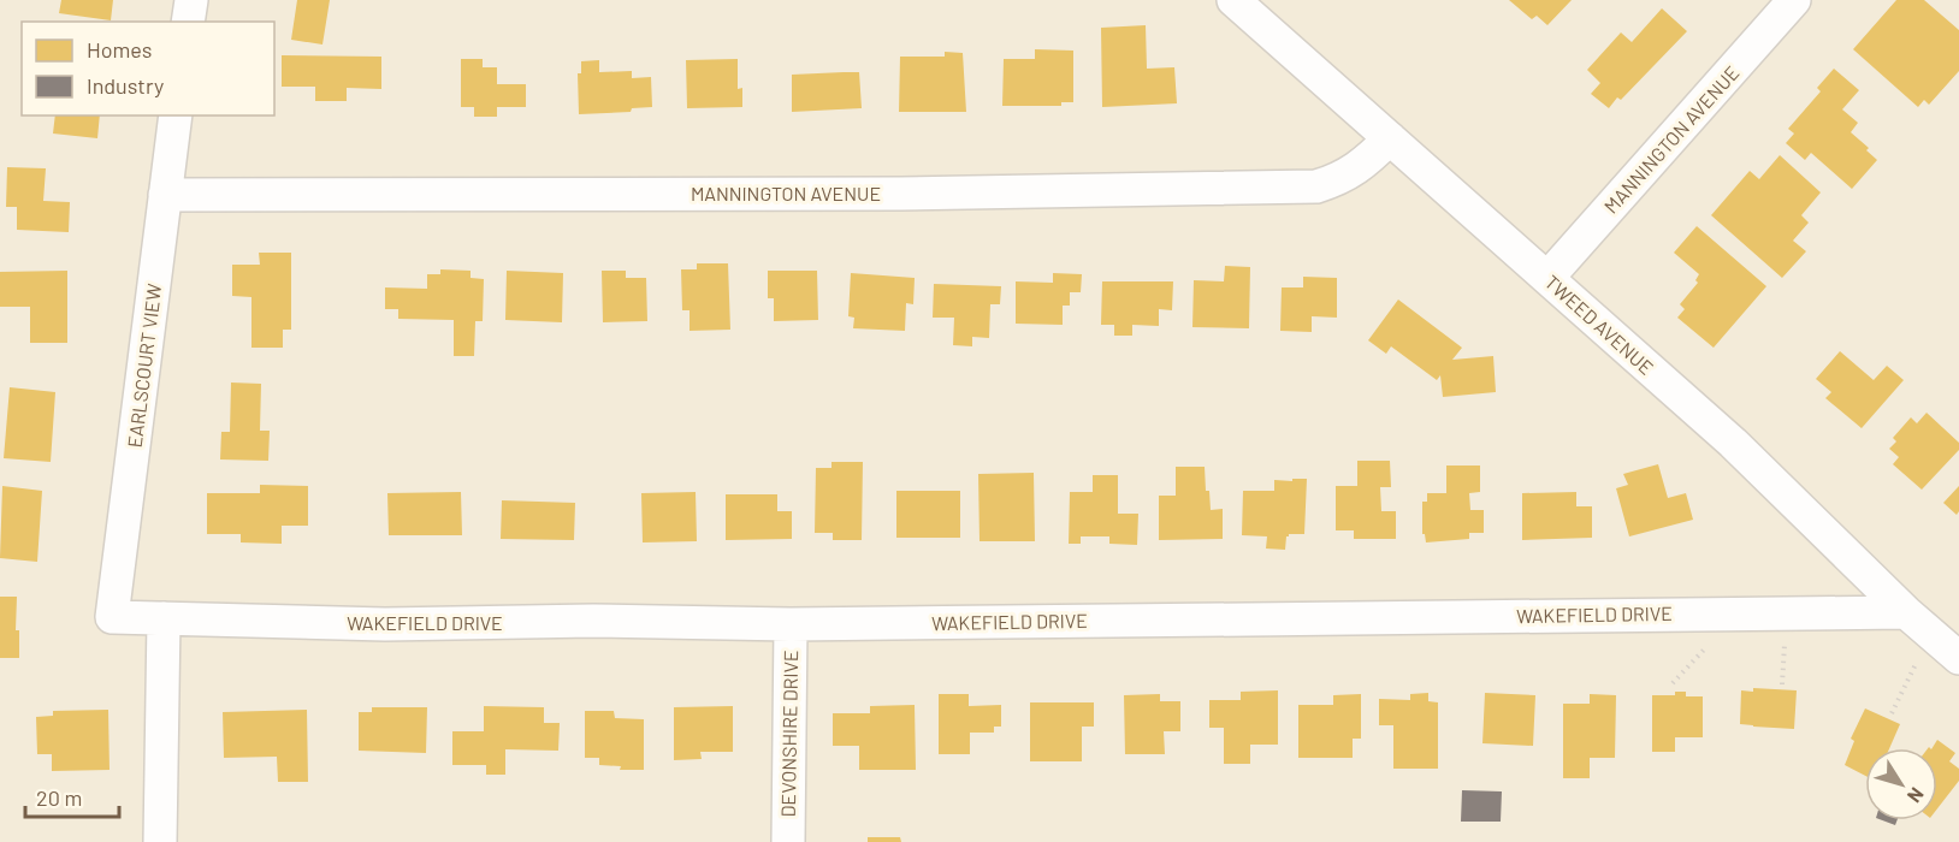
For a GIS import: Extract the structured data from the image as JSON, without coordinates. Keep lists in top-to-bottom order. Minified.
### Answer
{"streets":{"street":["MANNINGTON AVENUE","TWEED AVENUE","EARLSCOURT VIEW","WAKEFIELD DRIVE","DEVONSHIRE DRIVE"]},"crossings":[["MANNINGTON AVENUE","TWEED AVENUE"],["MANNINGTON AVENUE","EARLSCOURT VIEW"],["TWEED AVENUE","WAKEFIELD DRIVE"],["EARLSCOURT VIEW","WAKEFIELD DRIVE"],["WAKEFIELD DRIVE","DEVONSHIRE DRIVE"]],"legend":["Homes","Industry"],"scale_bar":"20 m","north":"bottom right"}
